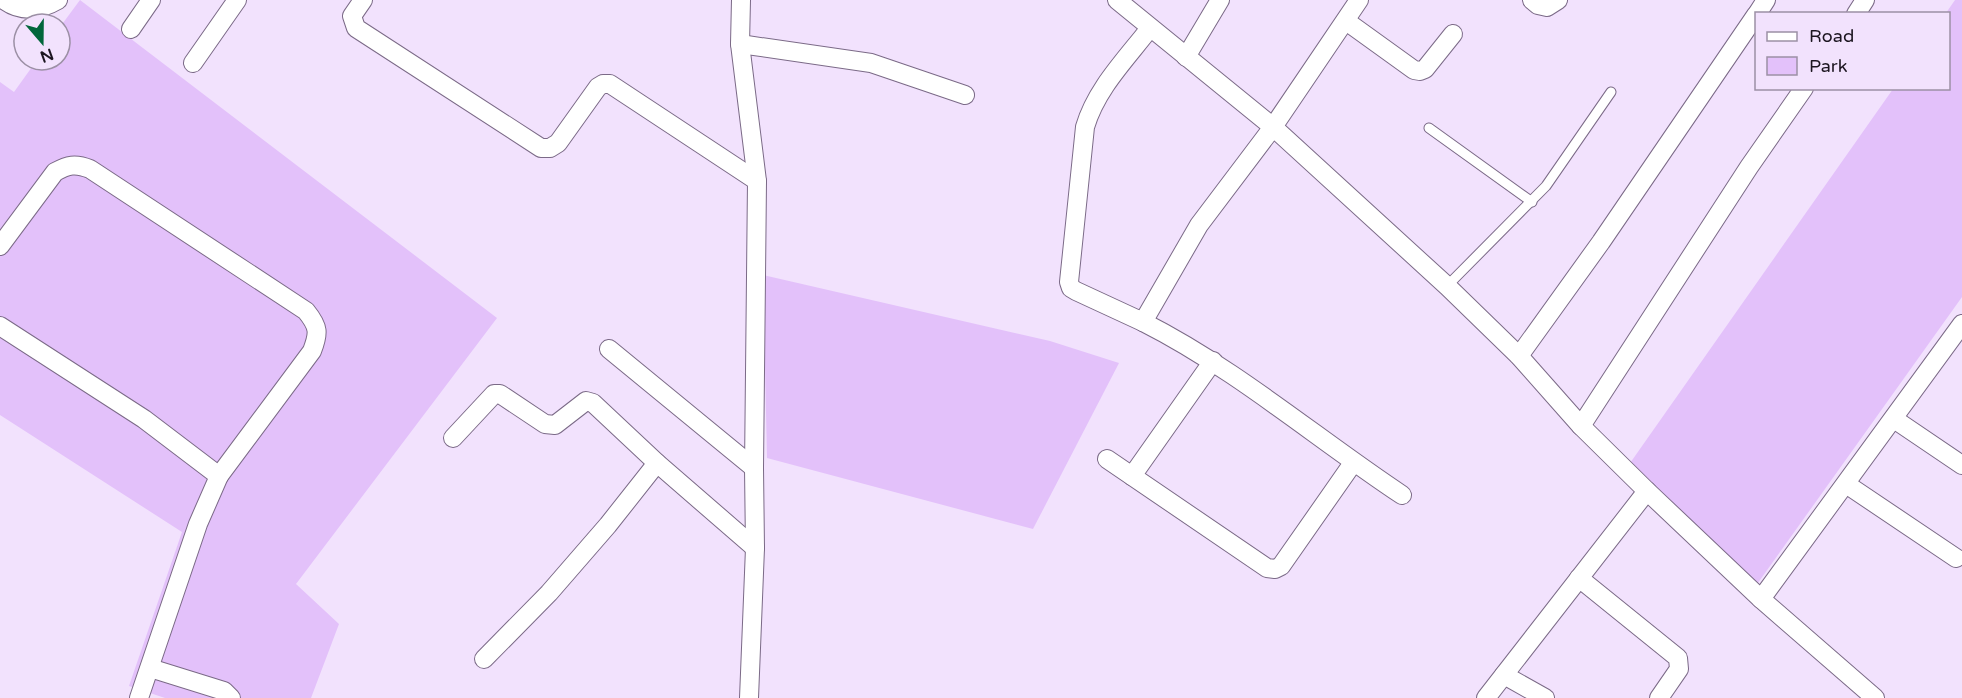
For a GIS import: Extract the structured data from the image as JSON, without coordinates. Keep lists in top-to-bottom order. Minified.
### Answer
{"legend":["Road","Park"],"north":"bottom"}
